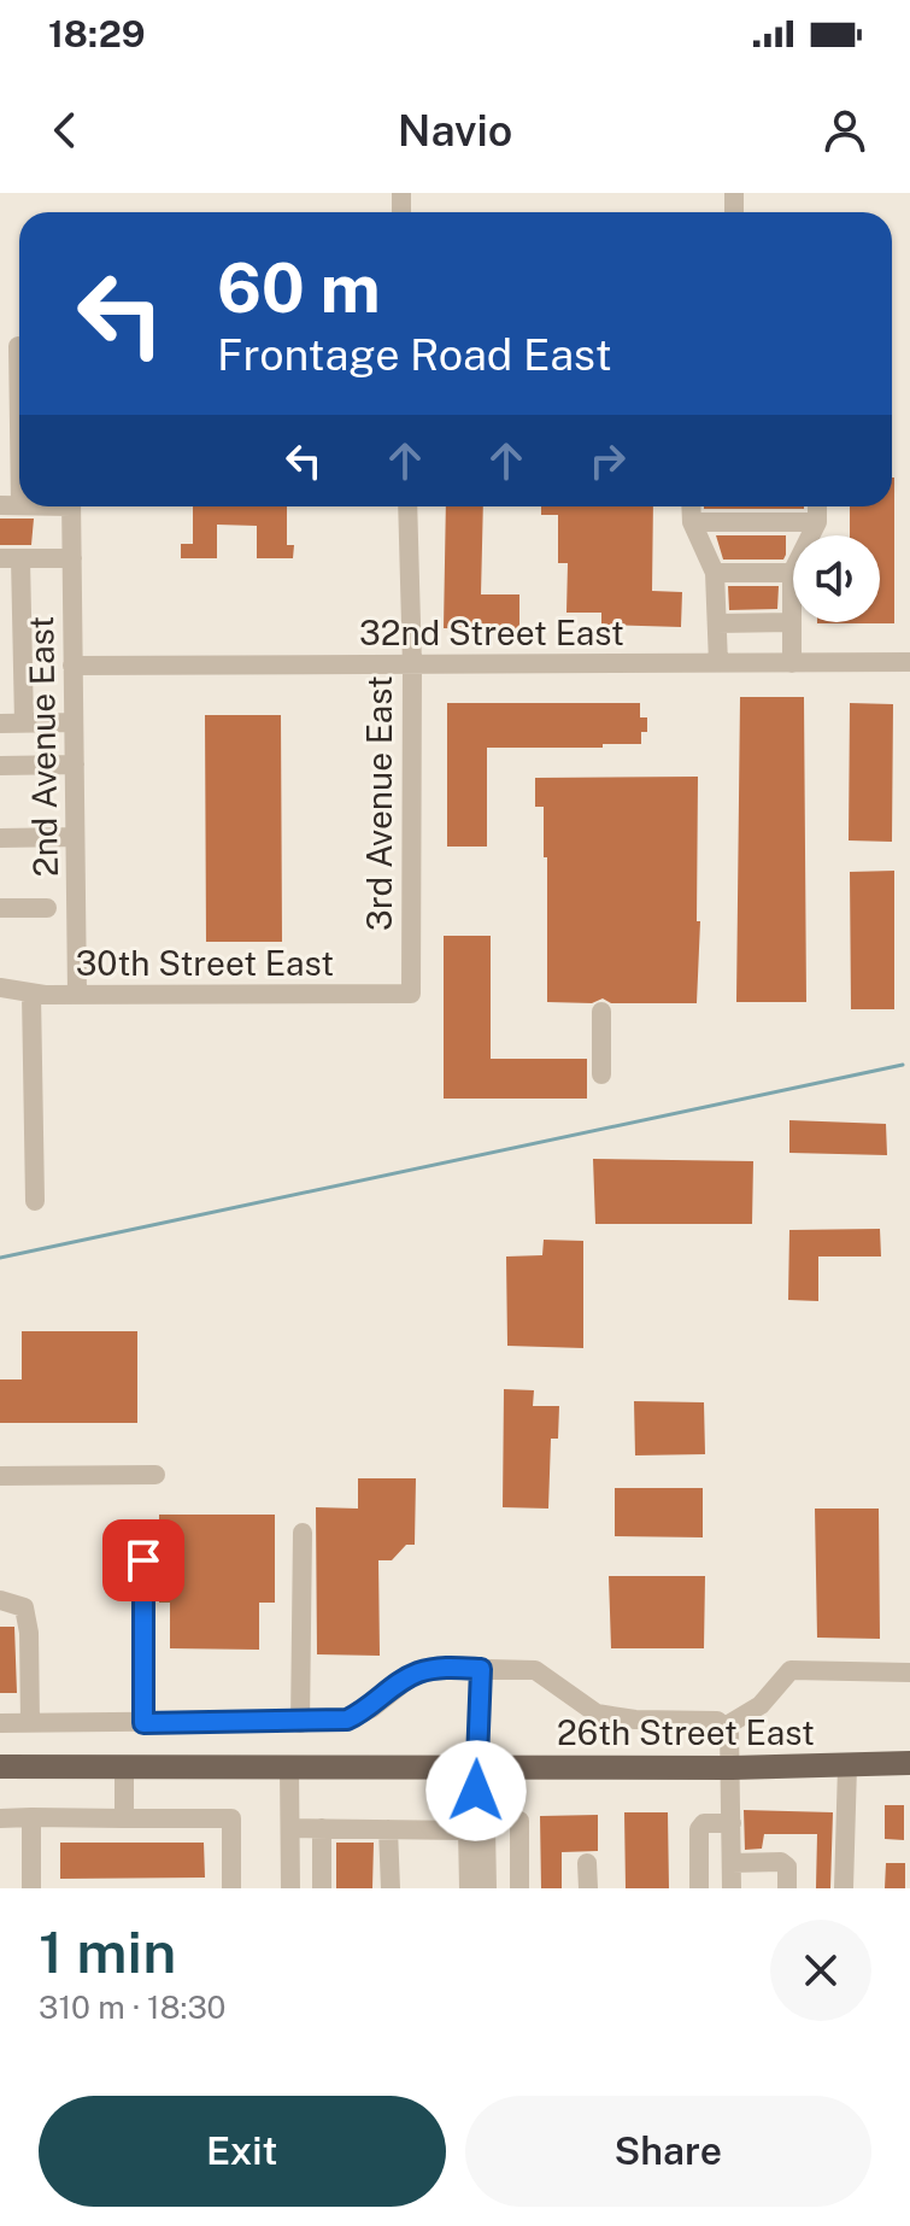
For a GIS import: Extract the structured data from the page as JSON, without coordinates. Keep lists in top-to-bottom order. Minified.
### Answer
{"streets":{"main road":["26th Street East"],"lane":["32nd Street East","2nd Avenue East","3rd Avenue East","30th Street East"]},"crossings":[["32nd Street East","2nd Avenue East"],["32nd Street East","3rd Avenue East"],["2nd Avenue East","30th Street East"],["3rd Avenue East","30th Street East"]],"page":{"status":"18:29","header":"Navio","turn":["60 m","Frontage Road East"],"heading":["1 min","310 m · 18:30"],"buttons":["Exit","Share"]}}
